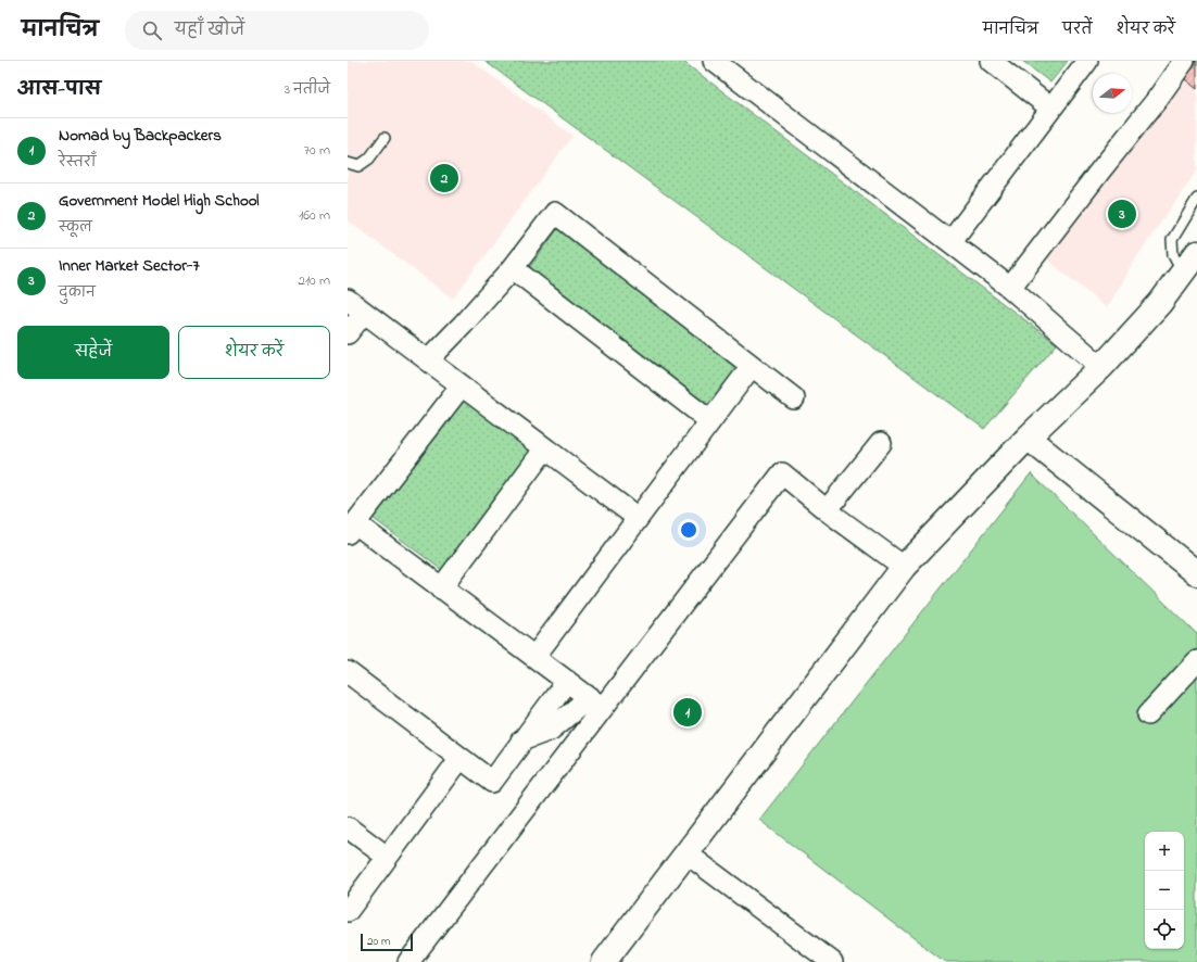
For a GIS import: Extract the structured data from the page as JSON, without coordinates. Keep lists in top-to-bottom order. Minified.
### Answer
{"scale_bar":"20 m","north":"right","page":{"header":"मानचित्र","search":"यहाँ खोजें","nav":["मानचित्र","परतें","शेयर करें"],"heading":["आस-पास","3 नतीजे"],"list":[{"mark":"1","name":"Nomad by Backpackers","note":"रेस्तराँ","value":"70 m"},{"mark":"2","name":"Government Model High School","note":"स्कूल","value":"160 m"},{"mark":"3","name":"Inner Market Sector-7","note":"दुकान","value":"210 m"}],"pins":["2","3","1"],"buttons":["सहेजें","शेयर करें"],"map_buttons":["+","−"],"scale":"20 m"}}
